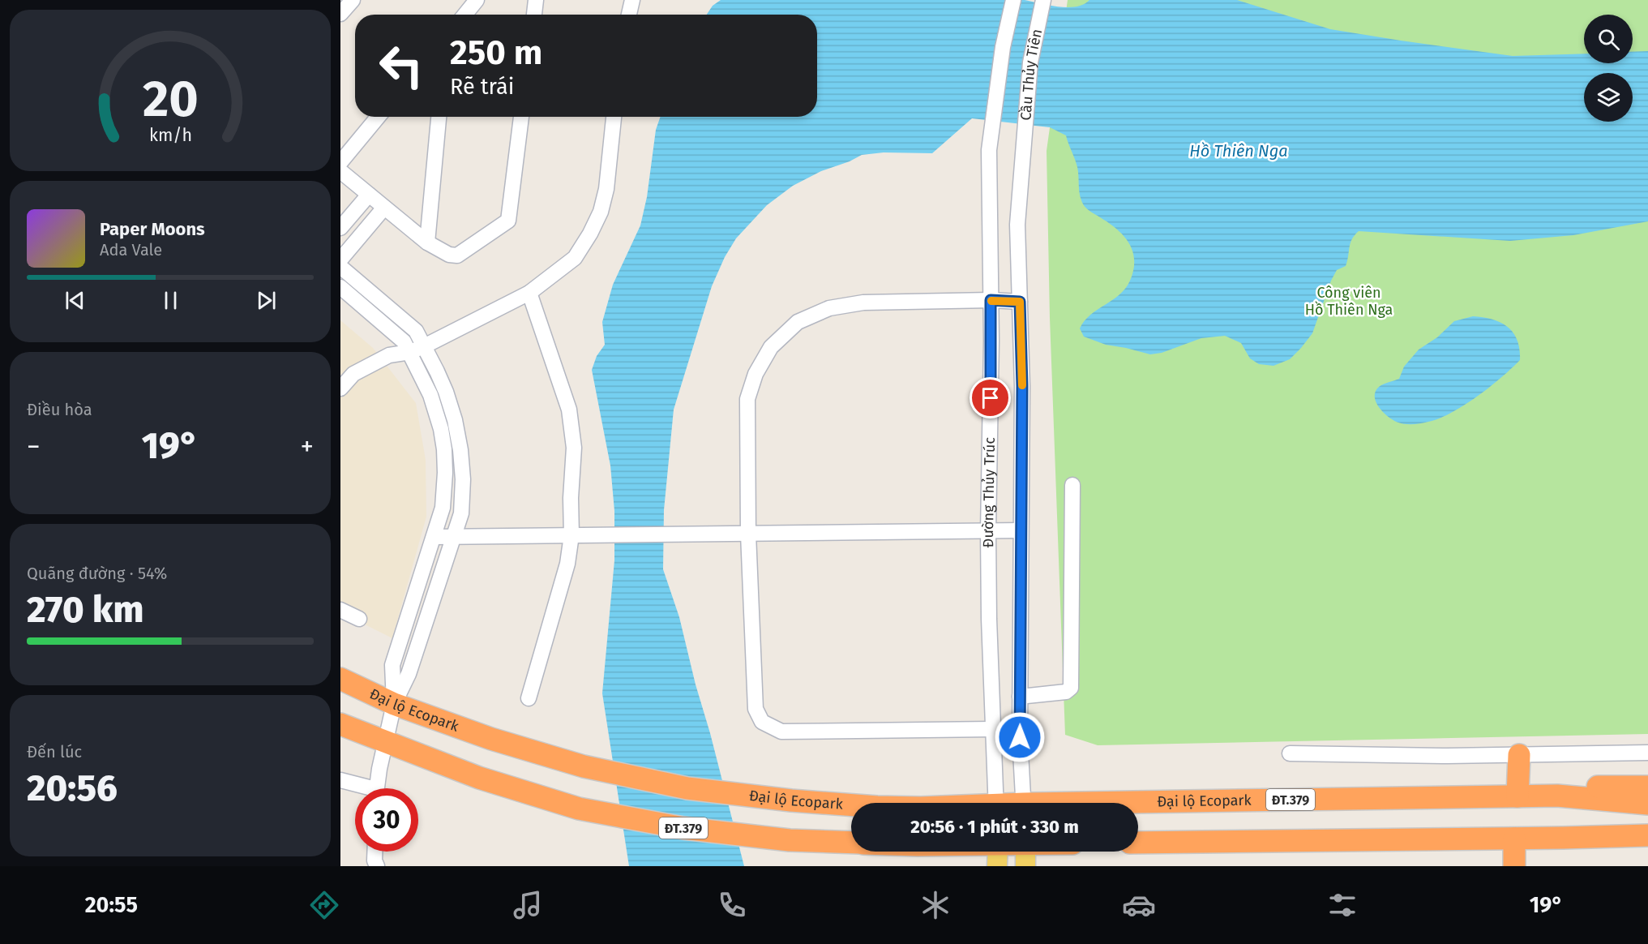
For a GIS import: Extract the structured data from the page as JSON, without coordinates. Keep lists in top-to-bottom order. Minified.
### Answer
{"streets":{"highway":["Đại lộ Ecopark","ĐT.379"],"street":["Cầu Thủy Tiên","Đường Thủy Trúc"]},"crossings":[["Cầu Thủy Tiên","Đường Thủy Trúc"]],"water":["Hồ Thiên Nga"],"parks":["Công viên Hồ Thiên Nga"],"page":{"turn":["250 m","Rẽ trái"],"song":["Paper Moons","Ada Vale"],"tile":["Điều hòa",["Quãng đường · 54%","270 km"],["Đến lúc","20:56"]],"heat":["−","19°","+"],"limit":"30","trip":"20:56 · 1 phút · 330 m","tabs":["20:55","19°"],"gauge":["20","km/h"]}}
